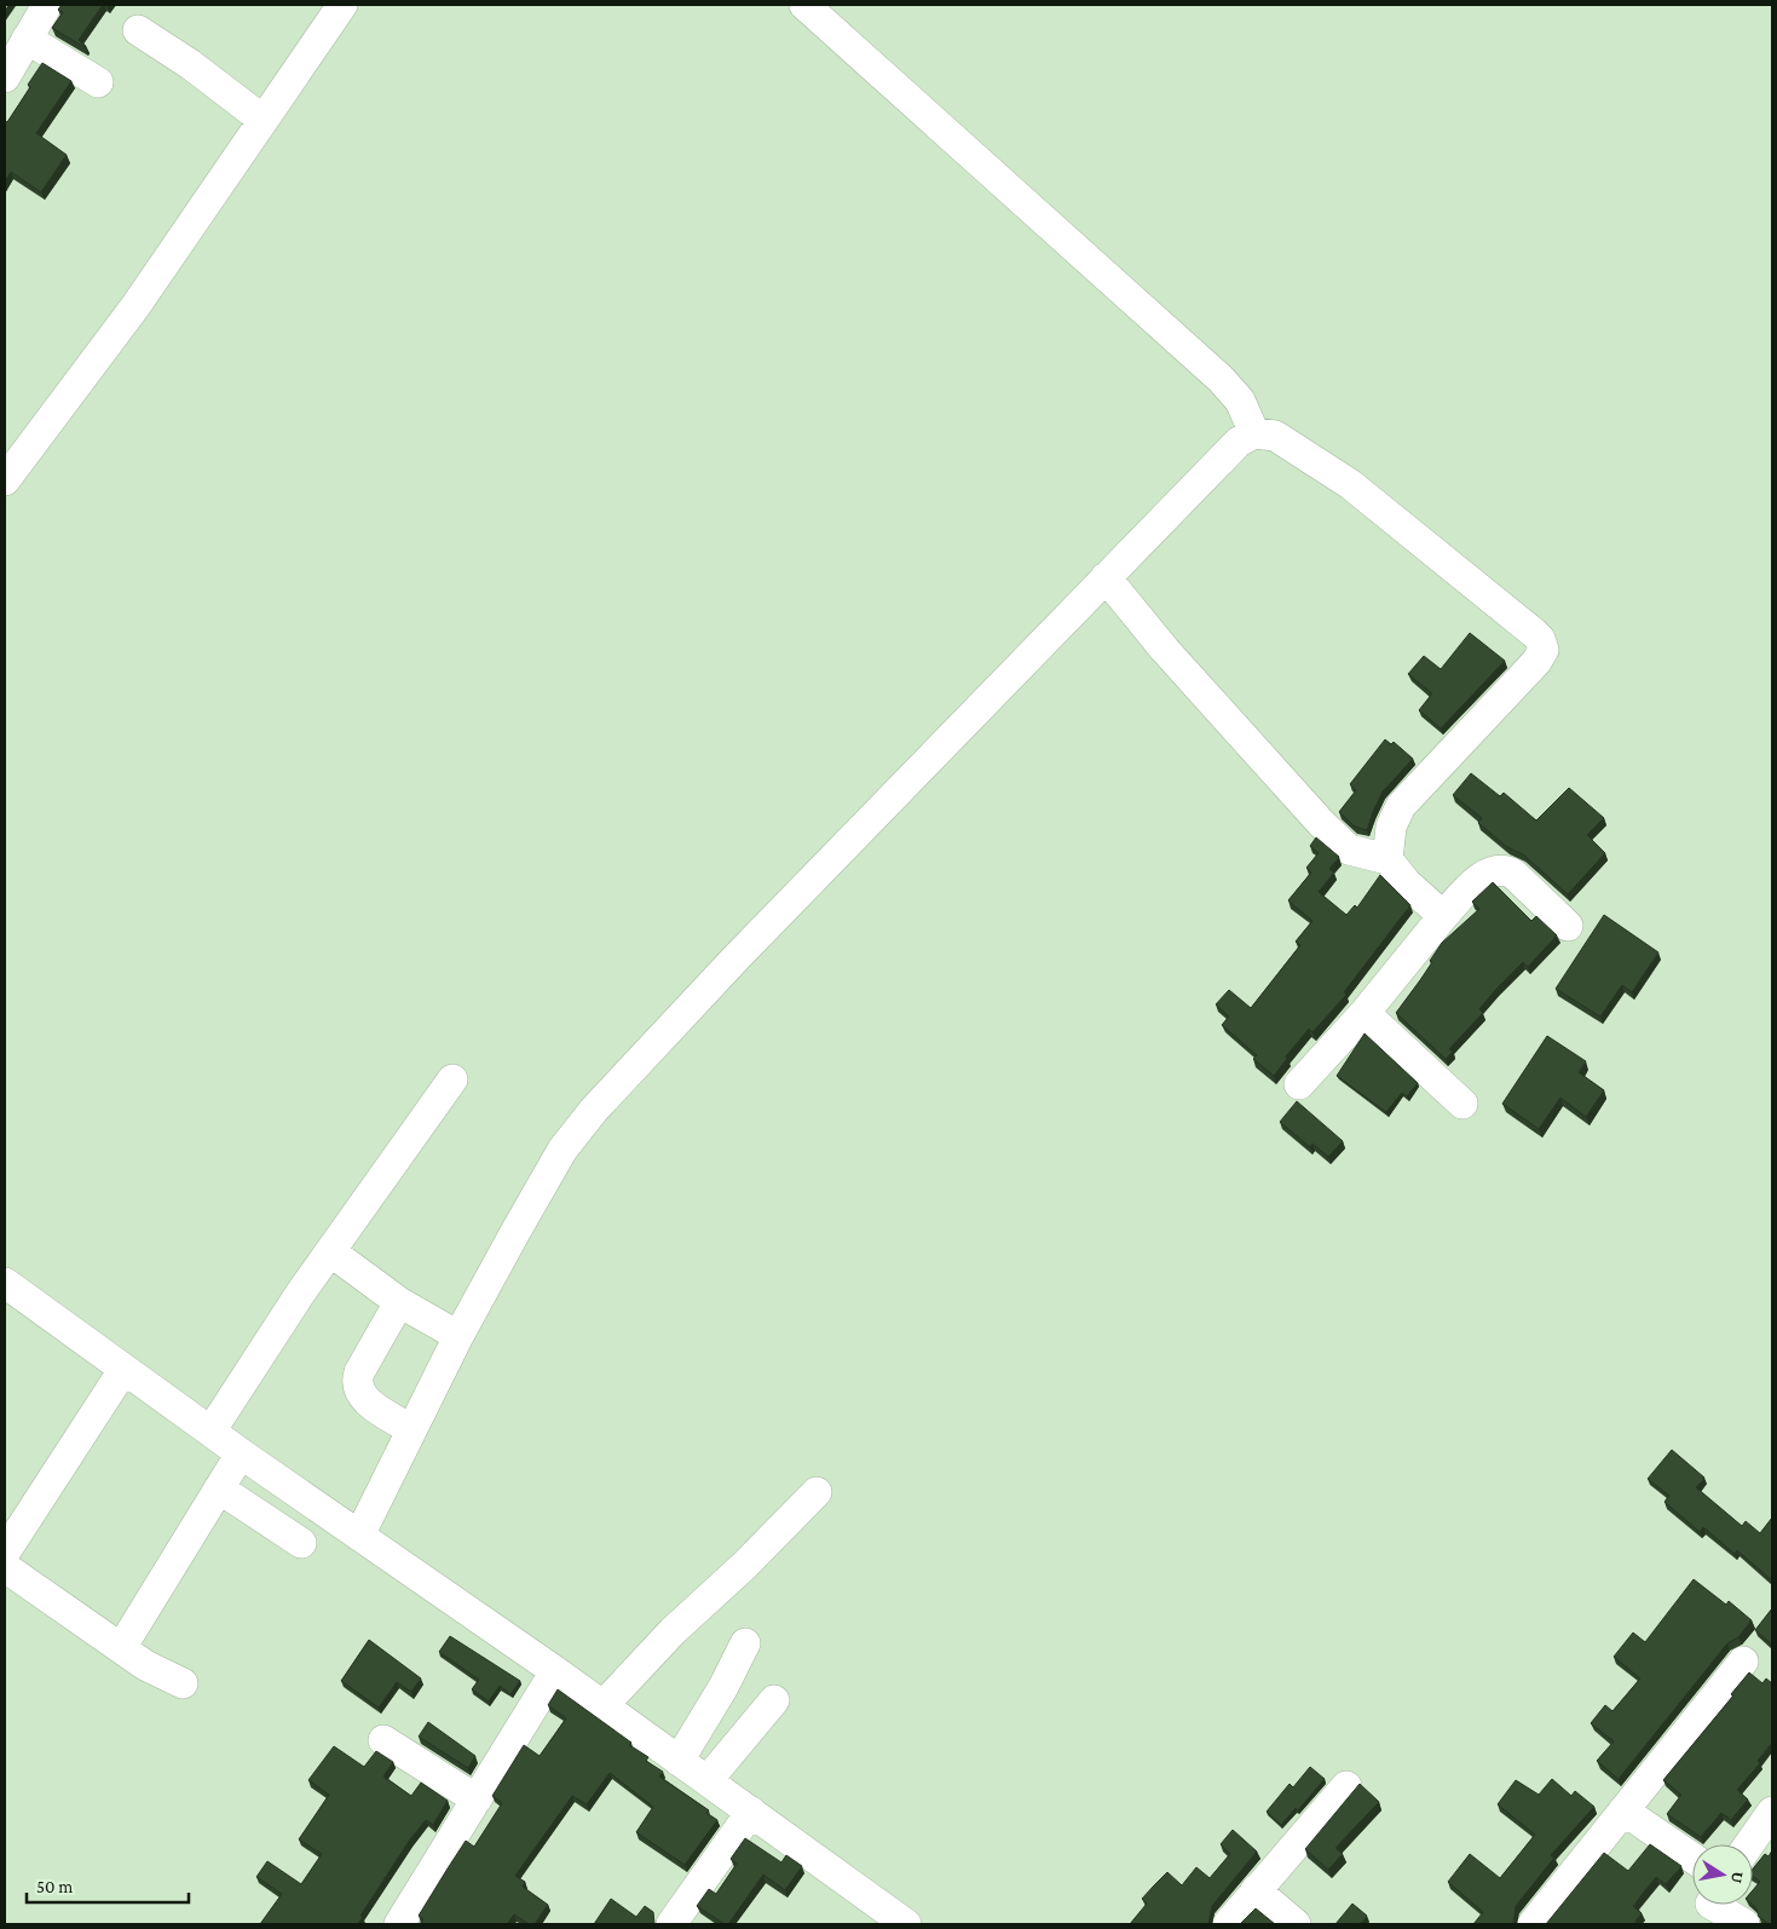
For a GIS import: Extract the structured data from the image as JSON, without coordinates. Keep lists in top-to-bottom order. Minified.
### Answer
{"scale_bar":"50 m","north":"right"}
